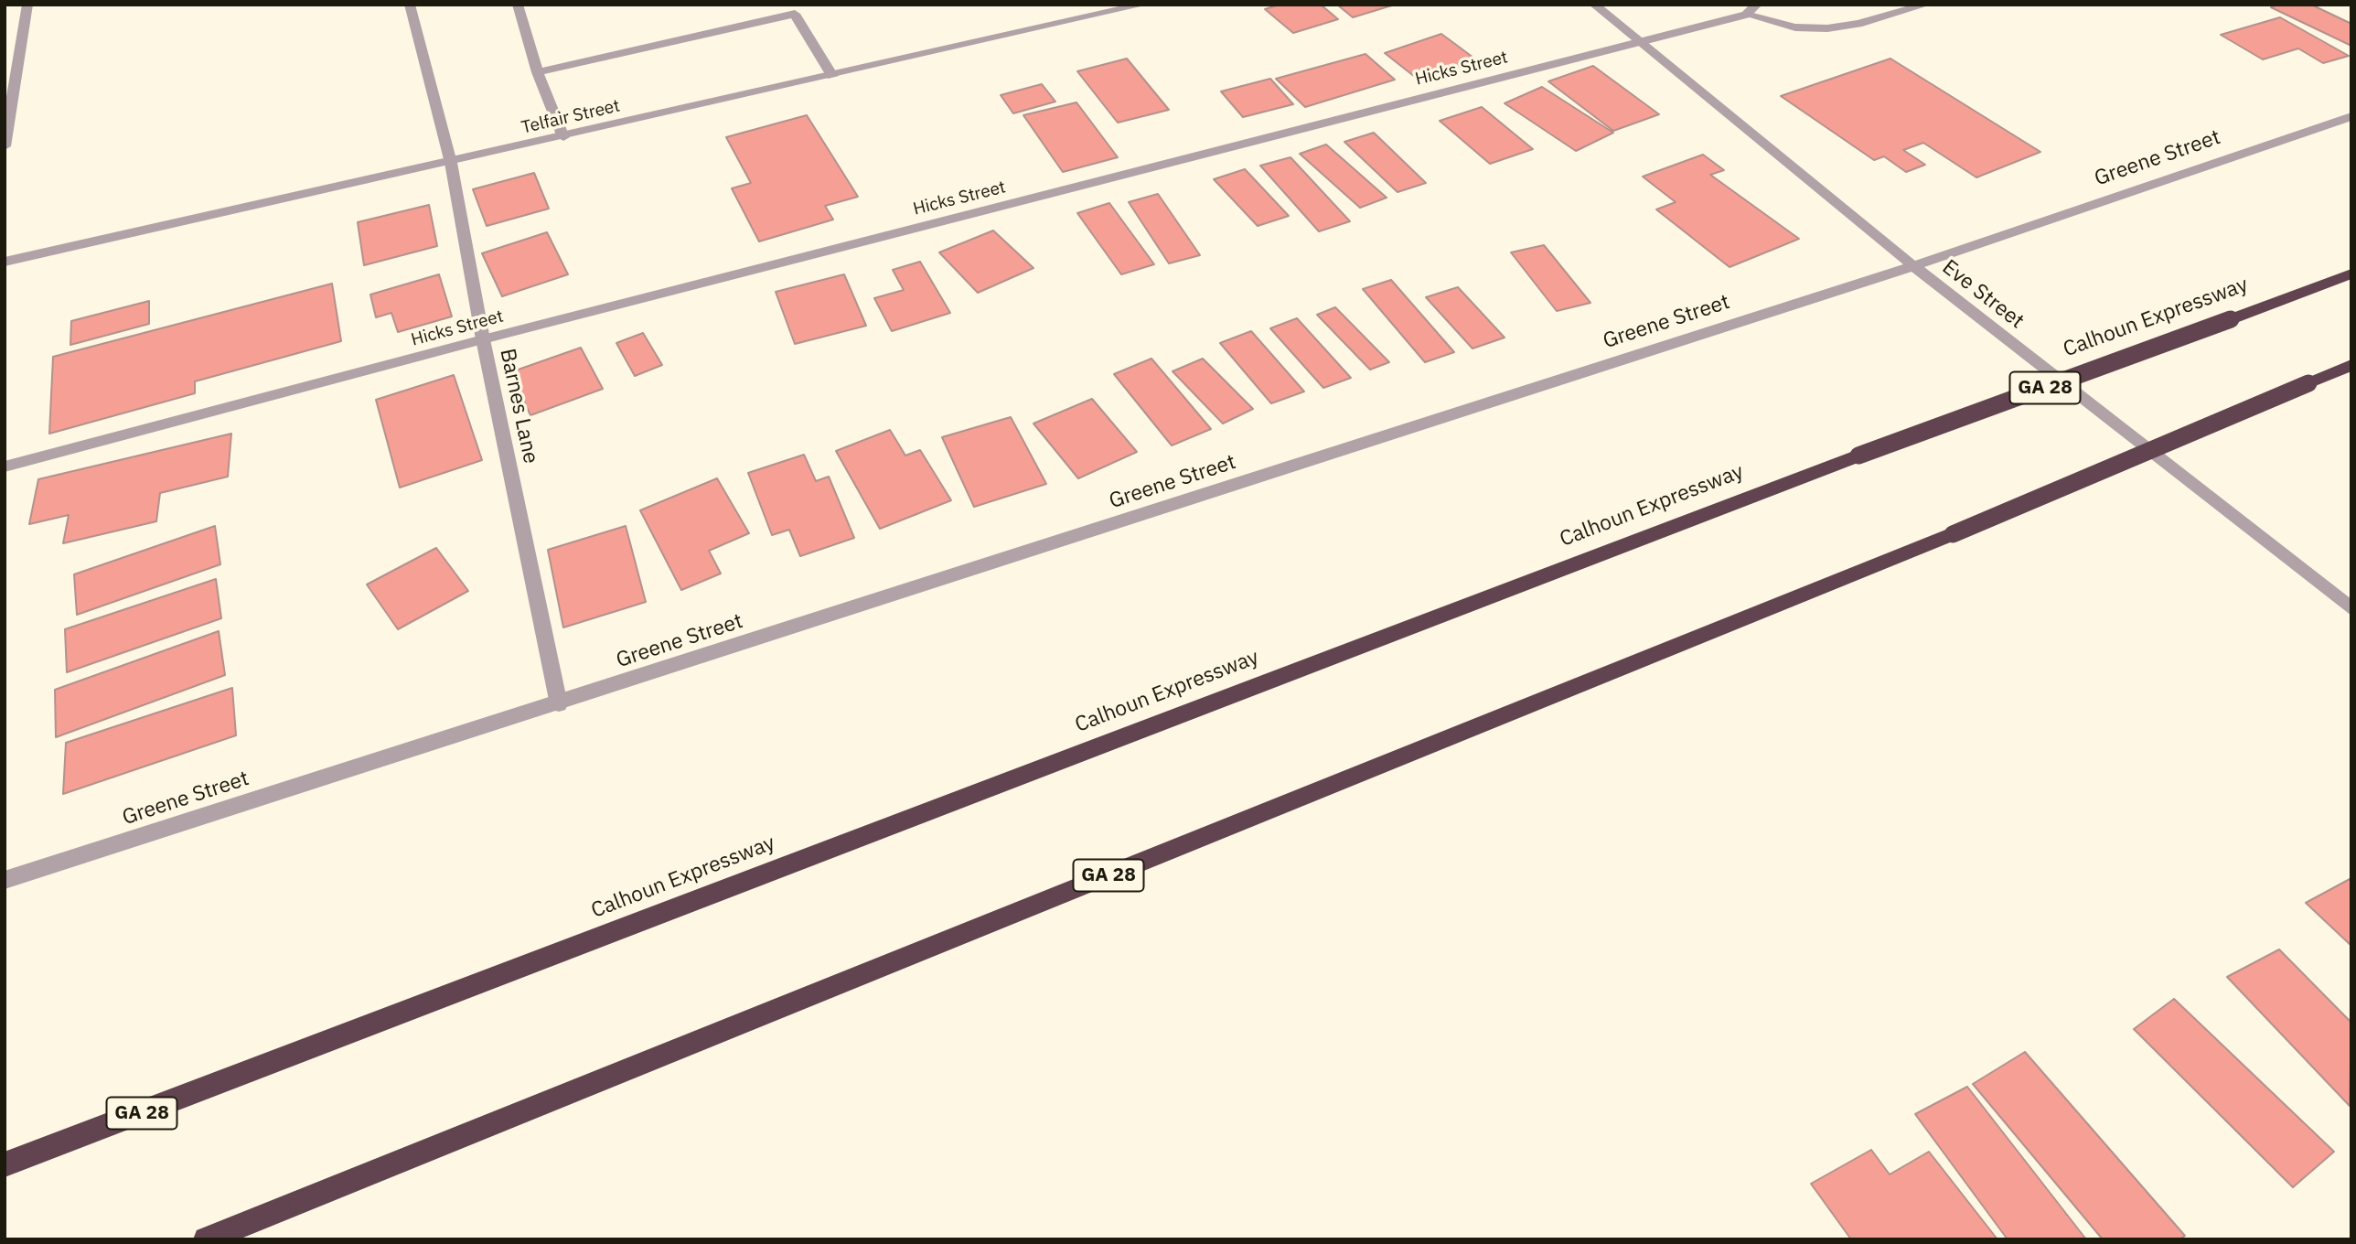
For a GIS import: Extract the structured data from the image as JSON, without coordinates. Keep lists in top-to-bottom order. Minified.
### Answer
{"streets":{"highway":["Calhoun Expressway","GA 28"],"street":["Hicks Street","Telfair Street","Greene Street","Eve Street","Barnes Lane"]},"crossings":[["Hicks Street","Eve Street"],["Hicks Street","Barnes Lane"],["Telfair Street","Barnes Lane"],["Greene Street","Eve Street"],["Greene Street","Barnes Lane"]]}
